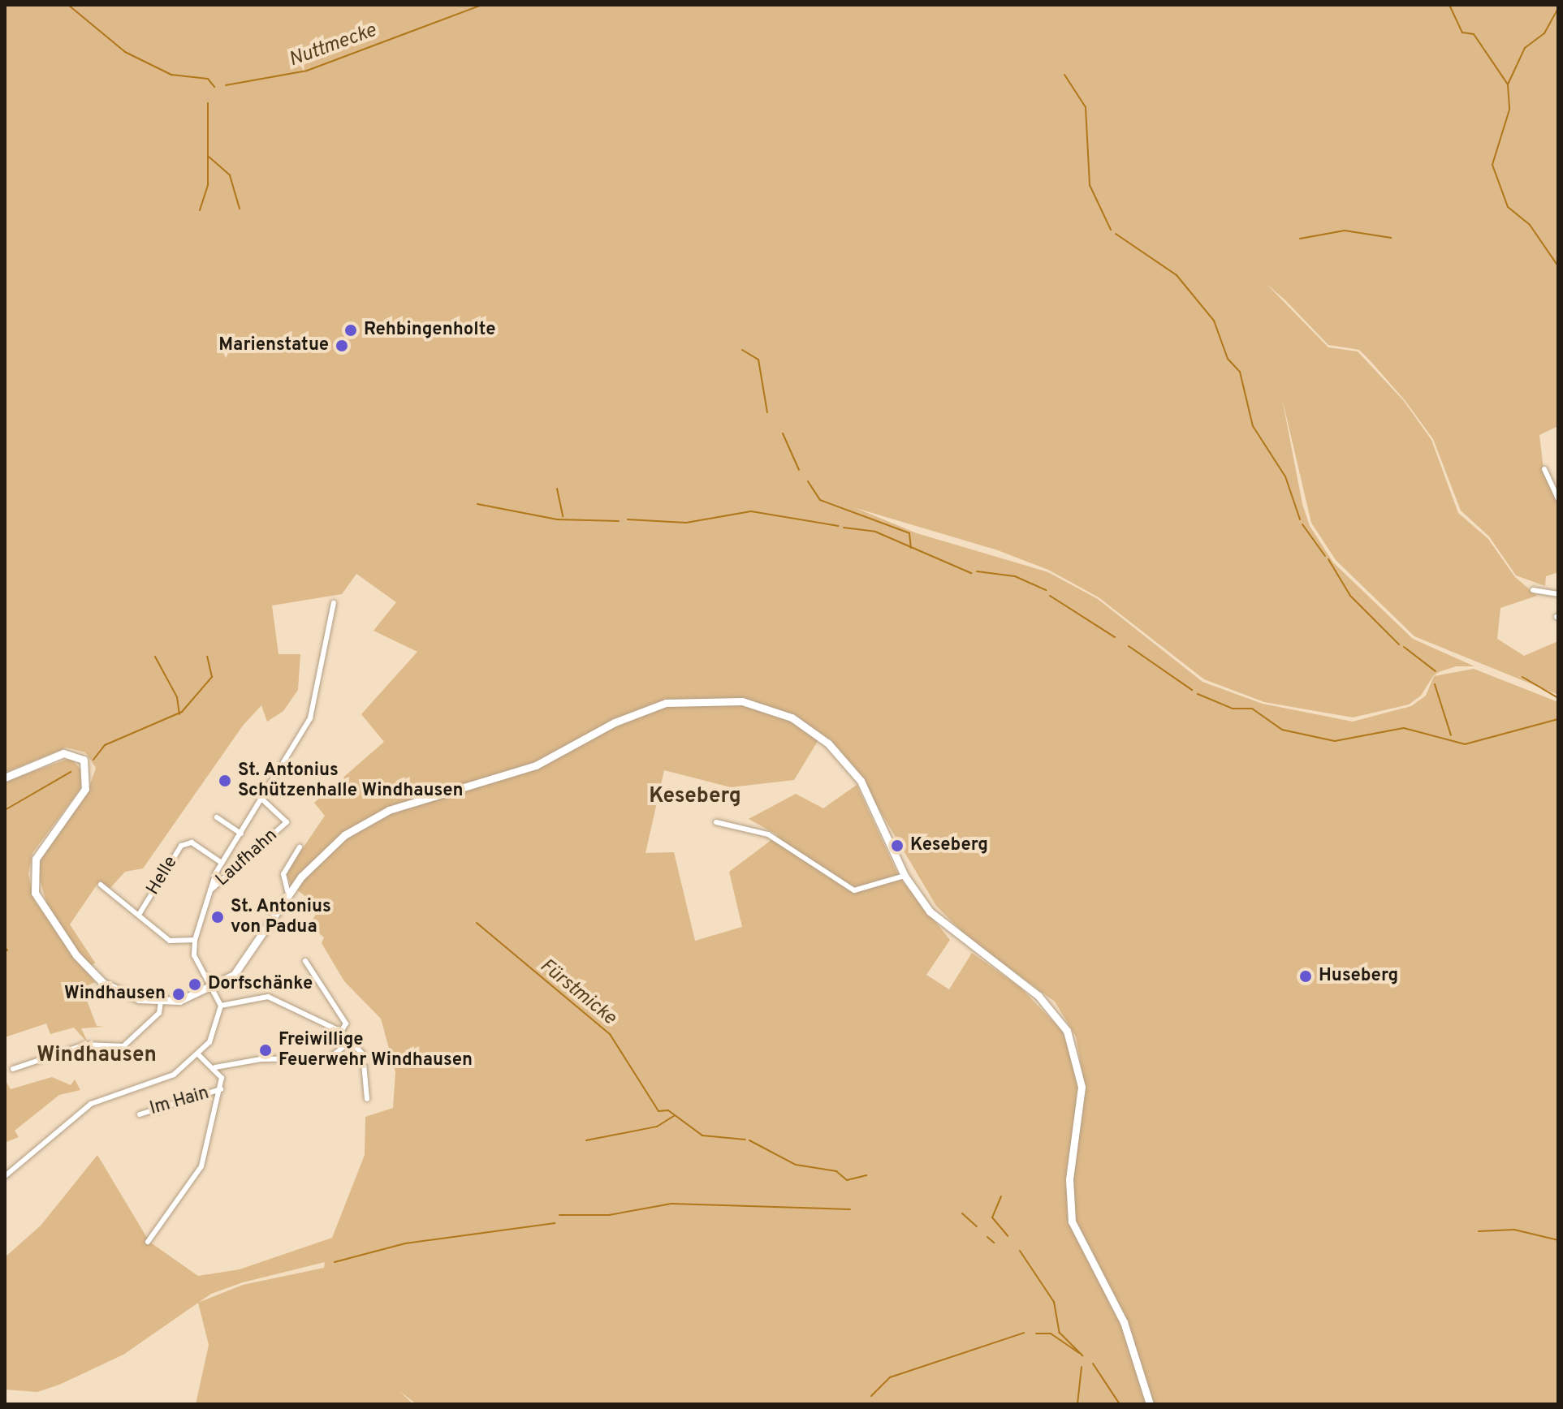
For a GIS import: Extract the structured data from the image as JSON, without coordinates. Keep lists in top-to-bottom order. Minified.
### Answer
{"streets":{"street":["Laufhahn","Helle","Im Hain"]},"districts":["Keseberg","Windhausen"],"water":["Nuttmecke","Fürstmicke"],"places":["Rehbingenholte","Marienstatue","St. Antonius Schützenhalle Windhausen","Keseberg","St. Antonius von Padua","Huseberg","Dorfschänke","Windhausen","Freiwillige Feuerwehr Windhausen"]}
